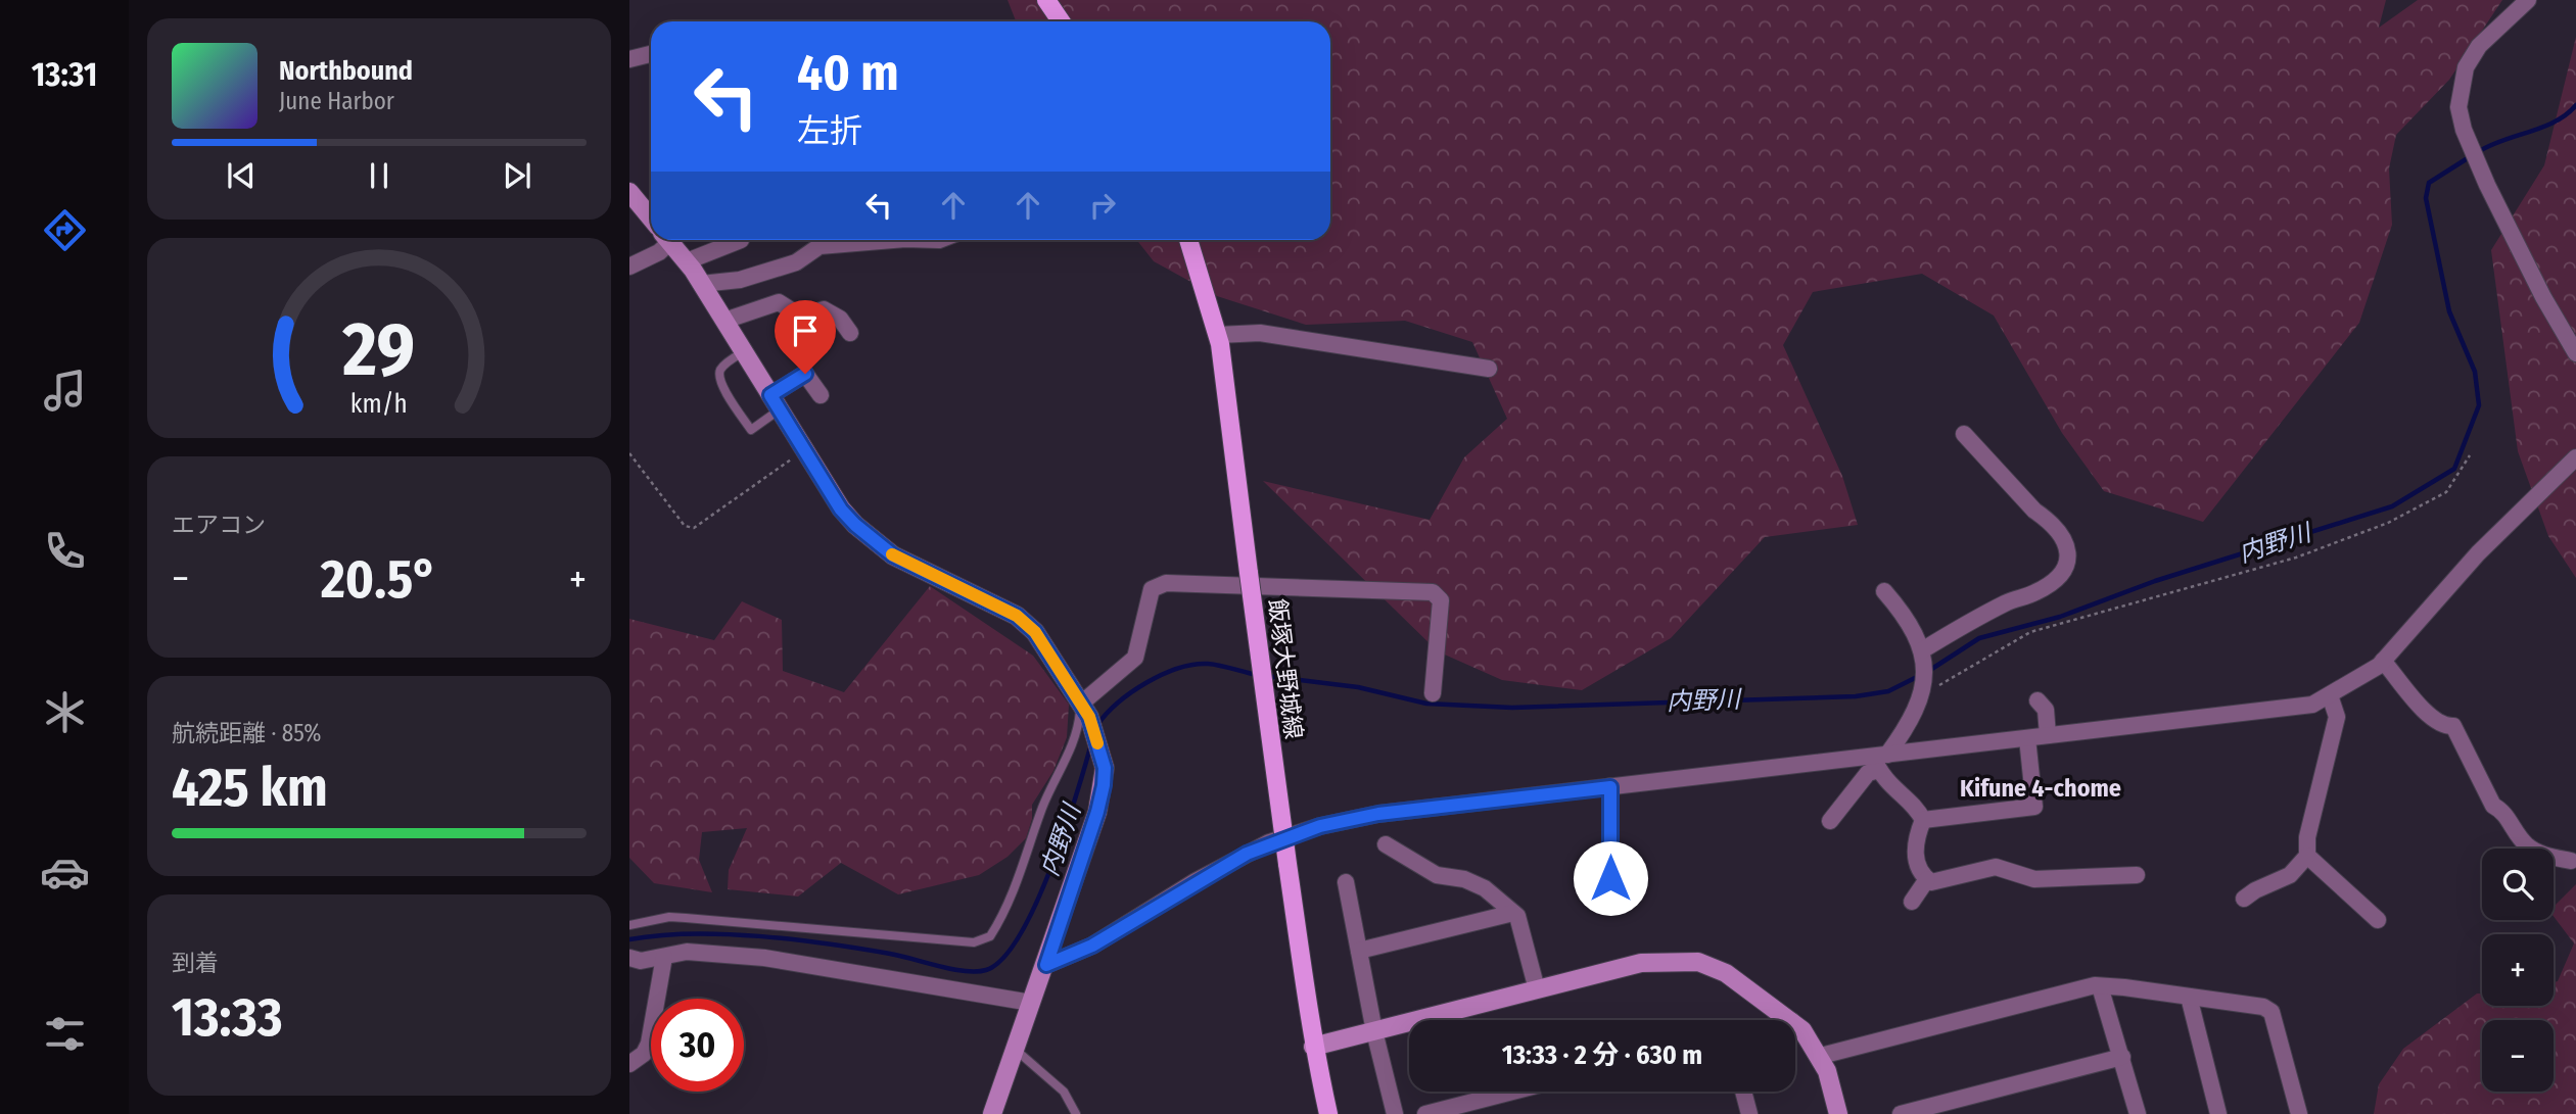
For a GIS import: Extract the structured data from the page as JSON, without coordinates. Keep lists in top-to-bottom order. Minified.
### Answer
{"streets":{"main road":["飯塚大野城線"]},"districts":["Kifune 4-chome"],"water":["内野川"],"page":{"tabs":"13:31","turn":["40 m","左折"],"song":["Northbound","June Harbor"],"tile":["エアコン",["航続距離 · 85%","425 km"],["到着","13:33"]],"heat":["−","20.5°","+"],"map_buttons":["+","−"],"limit":"30","trip":"13:33 · 2 分 · 630 m","gauge":["29","km/h"]}}
